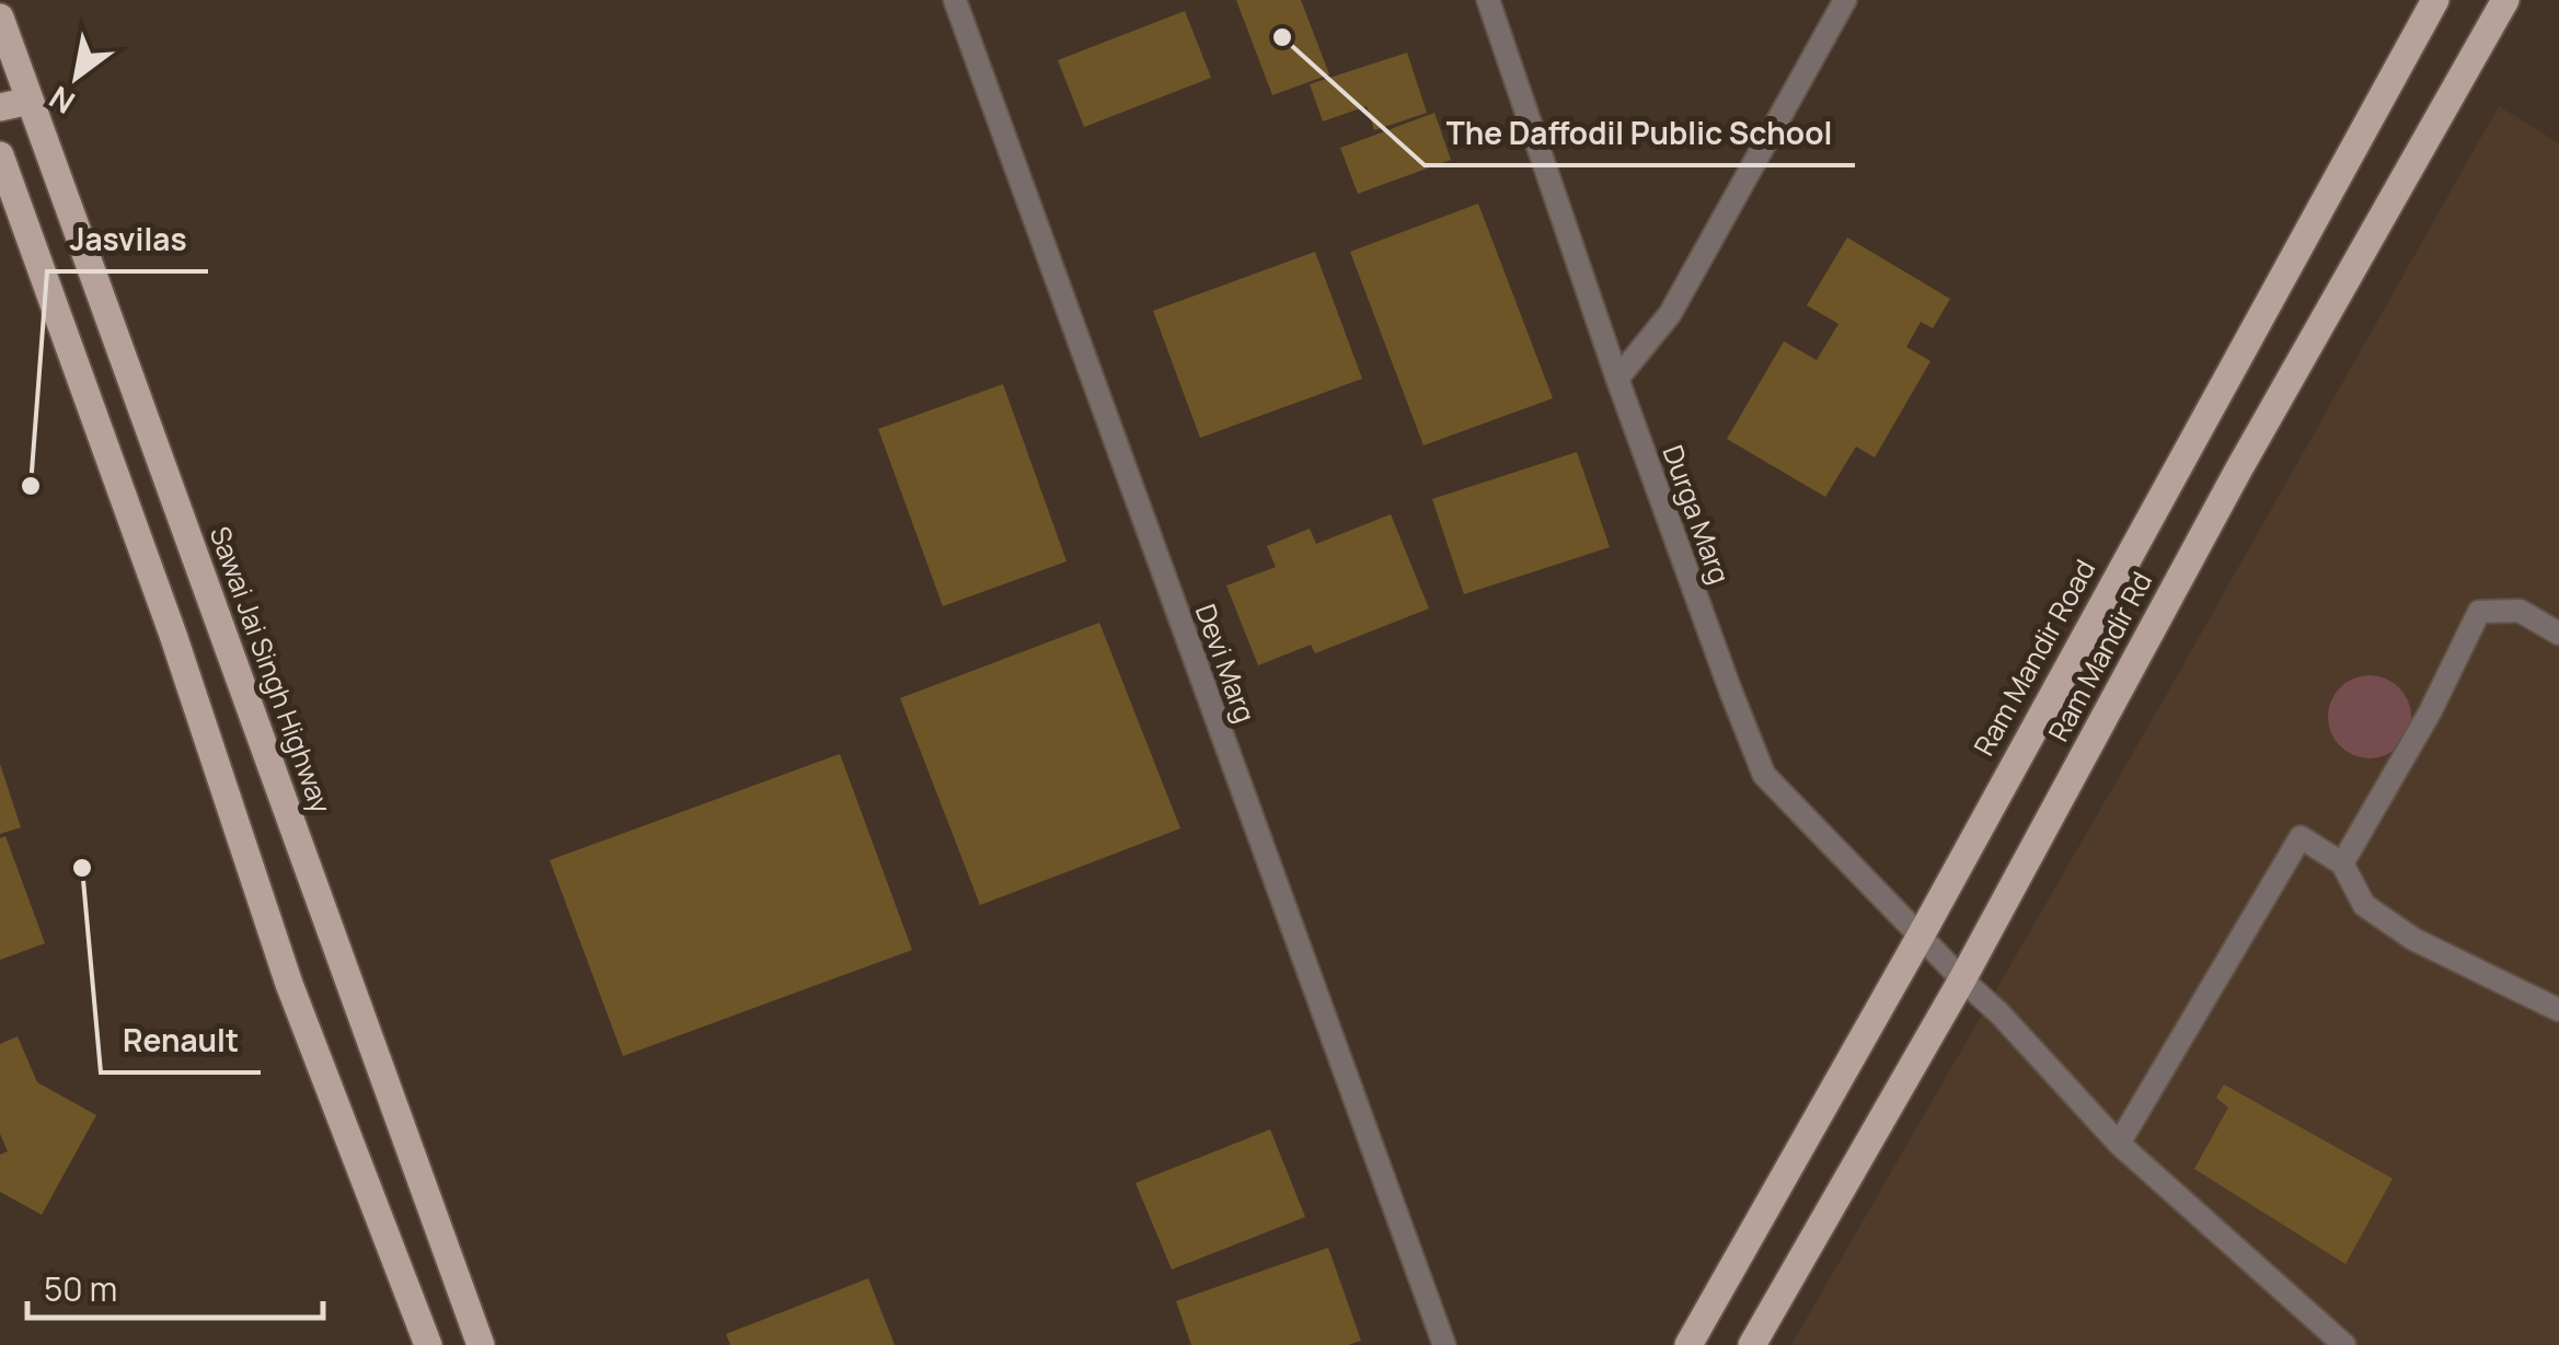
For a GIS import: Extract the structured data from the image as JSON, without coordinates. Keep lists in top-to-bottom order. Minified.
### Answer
{"streets":{"main road":["Ram Mandir Rd","Ram Mandir Road","Sawai Jai Singh Highway"],"street":["Durga Marg","Devi Marg"]},"crossings":[["Durga Marg","Ram Mandir Rd"],["Durga Marg","Ram Mandir Road"]],"places":["The Daffodil Public School","Jasvilas","Renault"],"scale_bar":"50 m","north":"bottom left"}
